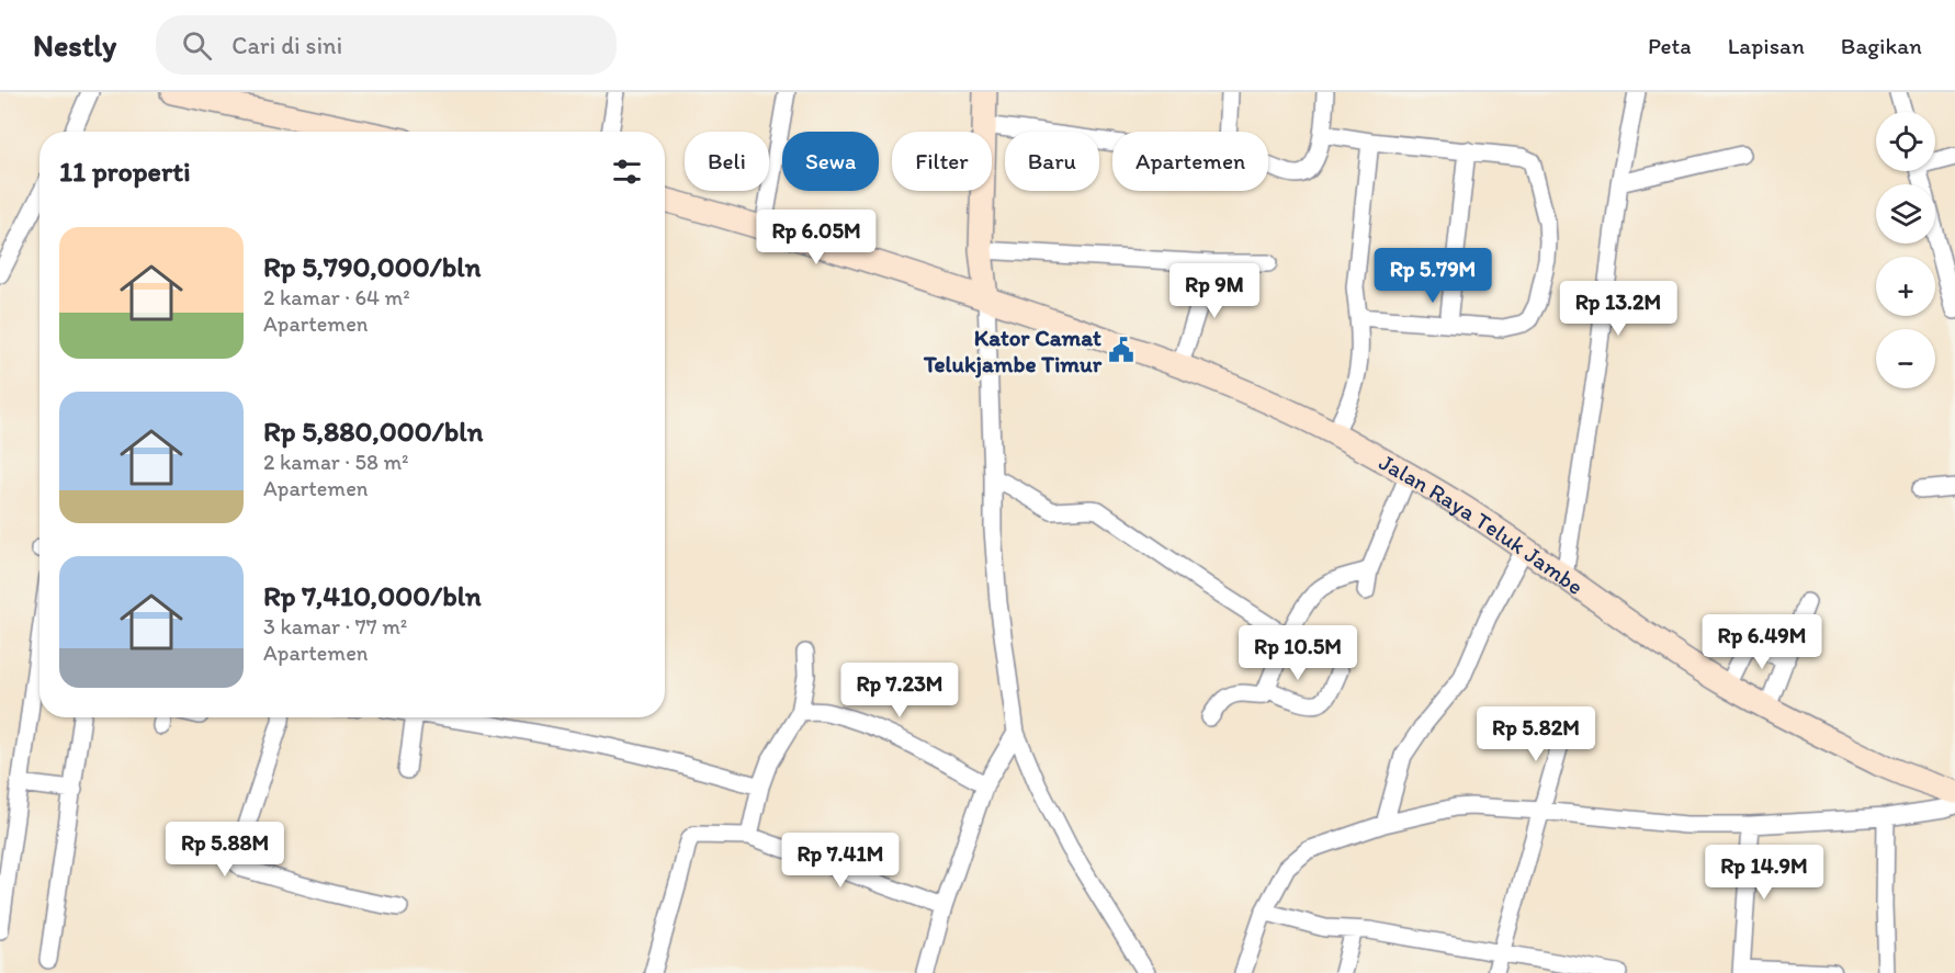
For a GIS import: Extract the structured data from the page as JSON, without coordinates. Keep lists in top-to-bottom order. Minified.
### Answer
{"streets":{"main road":["Jalan Raya Teluk Jambe"]},"places":{"public building":["Kator Camat Telukjambe Timur"]},"page":{"header":"Nestly","search":"Cari di sini","nav":["Peta","Lapisan","Bagikan"],"map_buttons":["+","−"],"chip":["Beli","Sewa","Filter","Baru","Apartemen"],"heading":"11 properti","price":["Rp 6.05M","Rp 5.79M","Rp 9M","Rp 13.2M","Rp 6.49M","Rp 10.5M","Rp 7.23M","Rp 5.82M","Rp 5.88M","Rp 7.41M","Rp 14.9M"],"list":[{"name":"Rp 5,790,000/bln","note":"2 kamar · 64 m² · Apartemen"},{"name":"Rp 5,880,000/bln","note":"2 kamar · 58 m² · Apartemen"},{"name":"Rp 7,410,000/bln","note":"3 kamar · 77 m² · Apartemen"}]}}
